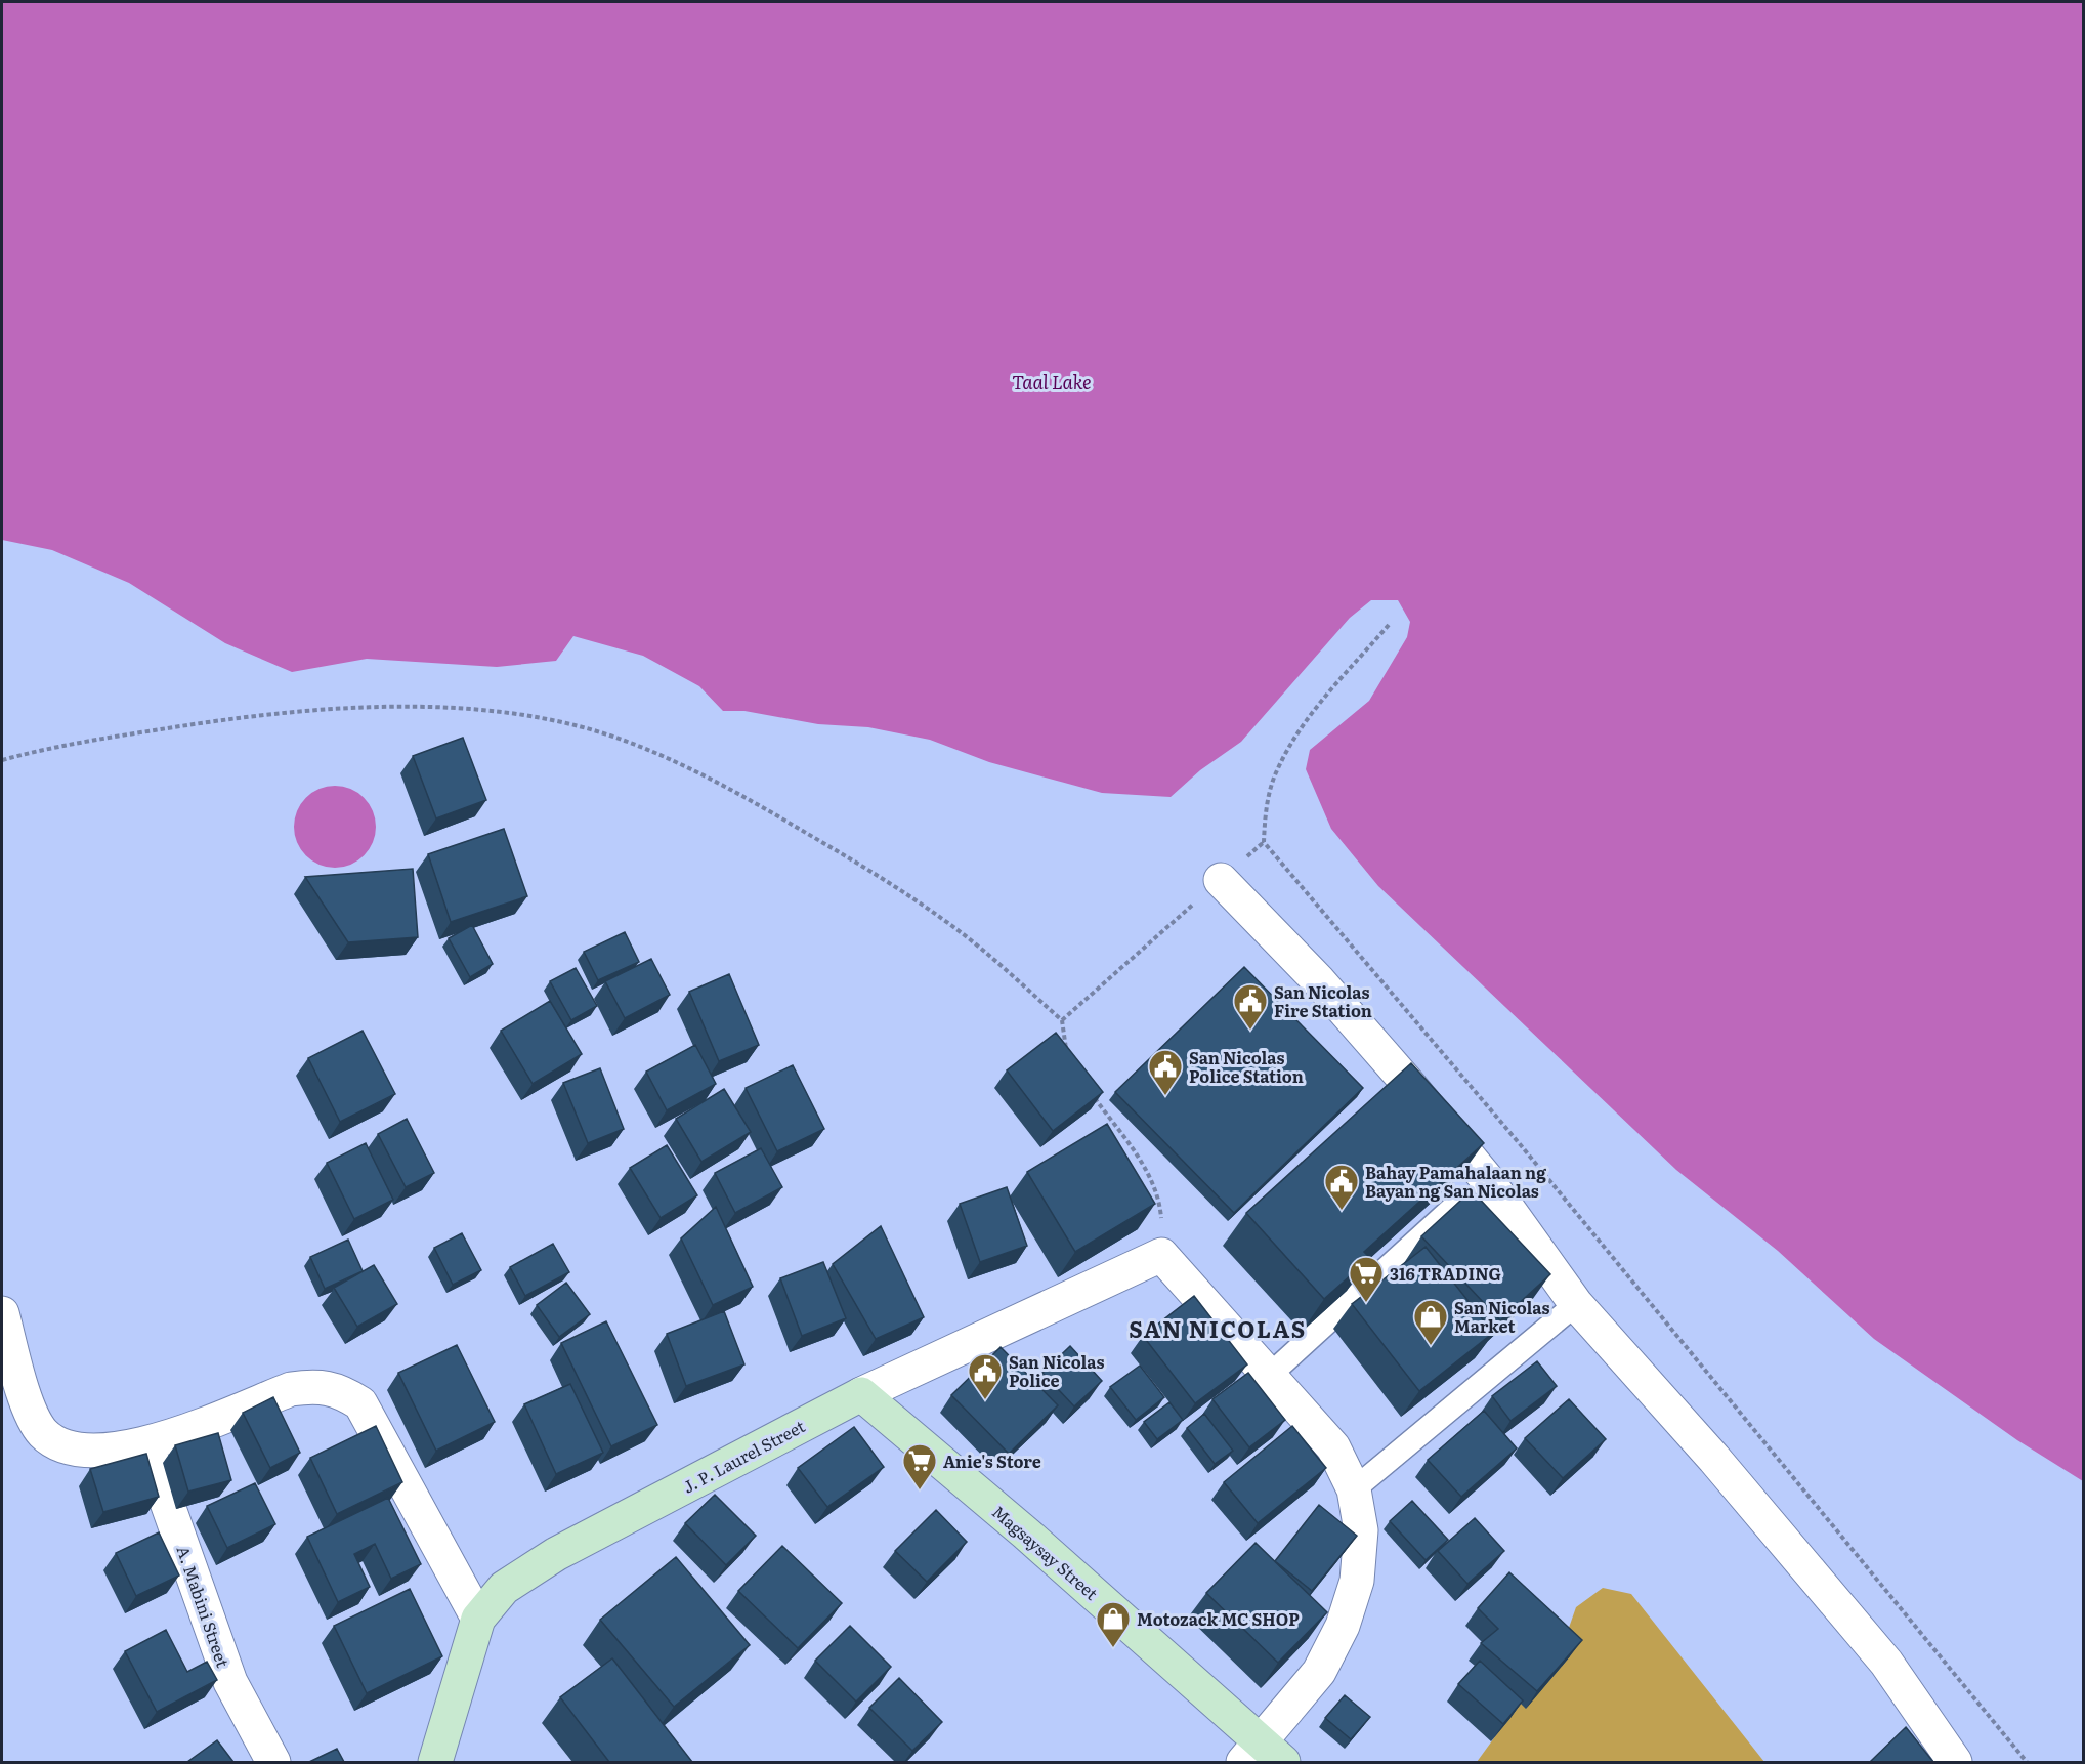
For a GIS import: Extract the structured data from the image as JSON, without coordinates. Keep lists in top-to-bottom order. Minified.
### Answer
{"streets":{"main road":["J. P. Laurel Street","Magsaysay Street"],"street":["A. Mabini Street"]},"crossings":[["J. P. Laurel Street","Magsaysay Street"]],"districts":["SAN NICOLAS"],"water":["Taal Lake"],"places":{"public building":["San Nicolas Fire Station","San Nicolas Police Station","Bahay Pamahalaan ng Bayan ng San Nicolas","San Nicolas Police"],"supermarket":["316 TRADING","Anie's Store"],"shop":["San Nicolas Market","Motozack MC SHOP"]}}
